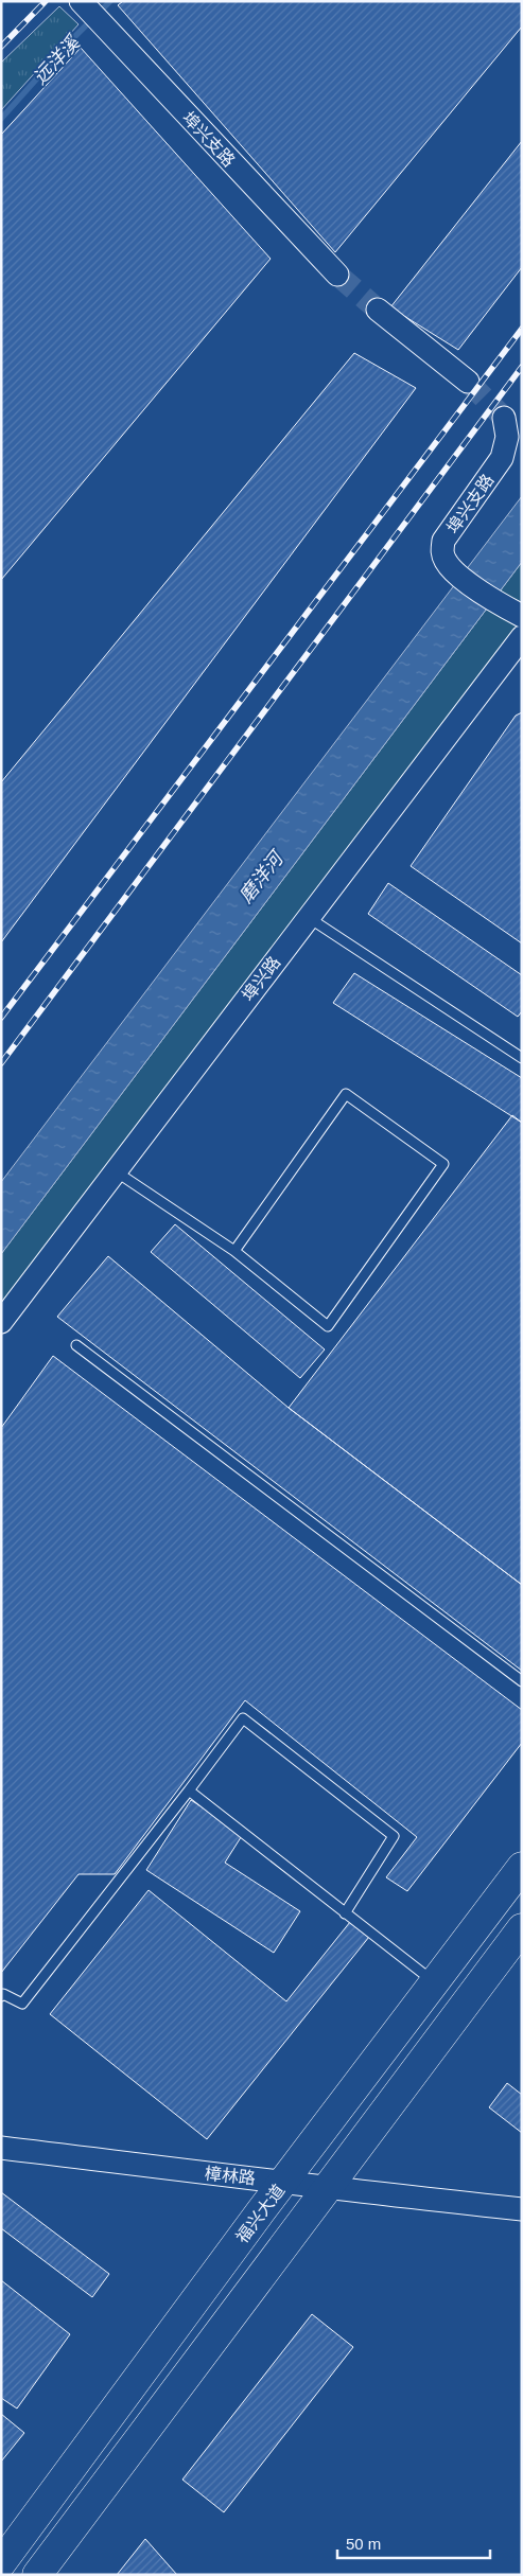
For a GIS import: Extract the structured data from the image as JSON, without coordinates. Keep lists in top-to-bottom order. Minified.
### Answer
{"streets":{"main road":["福兴大道"],"street":["埠兴支路","埠兴路","樟林路"]},"crossings":[["樟林路","福兴大道"]],"water":["远洋溪","磨洋河"],"scale_bar":"50 m"}
